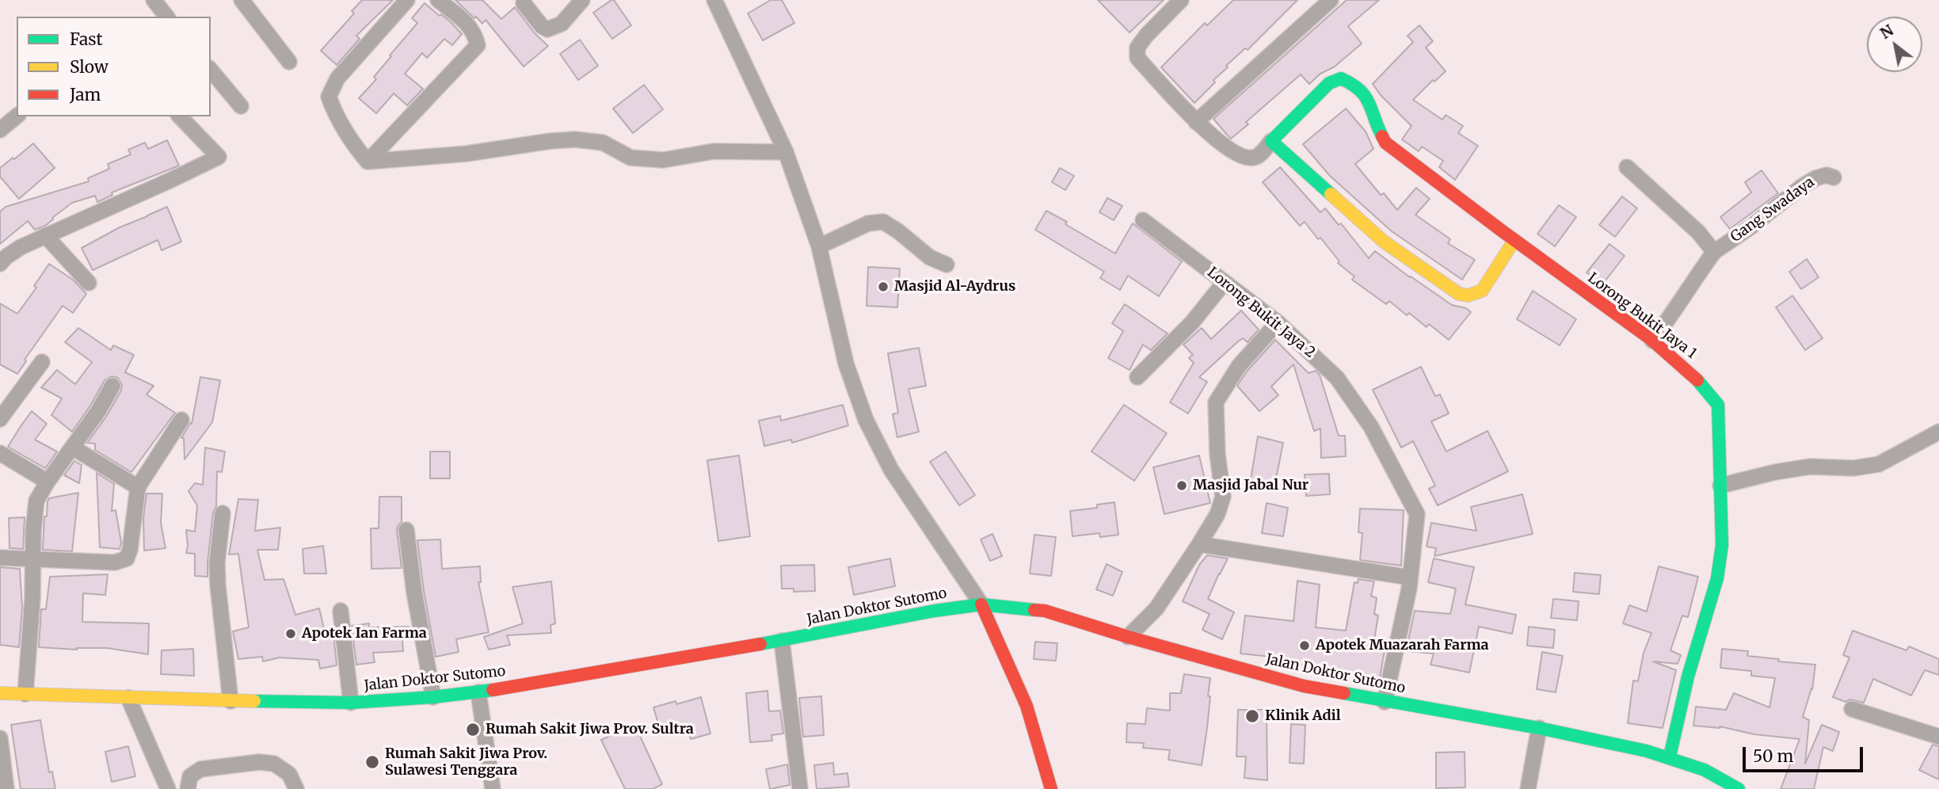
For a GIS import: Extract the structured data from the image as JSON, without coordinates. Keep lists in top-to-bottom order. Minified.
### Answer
{"streets":{"street":["Gang Swadaya","Lorong Bukit Jaya 2","Lorong Bukit Jaya 1","Jalan Doktor Sutomo"]},"crossings":[["Gang Swadaya","Lorong Bukit Jaya 1"],["Lorong Bukit Jaya 2","Jalan Doktor Sutomo"],["Lorong Bukit Jaya 1","Jalan Doktor Sutomo"]],"places":["Masjid Al-Aydrus","Masjid Jabal Nur","Apotek Ian Farma","Apotek Muazarah Farma","Klinik Adil","Rumah Sakit Jiwa Prov. Sultra","Rumah Sakit Jiwa Prov. Sulawesi Tenggara"],"legend":["Fast","Slow","Jam"],"scale_bar":"50 m","north":"top left"}
